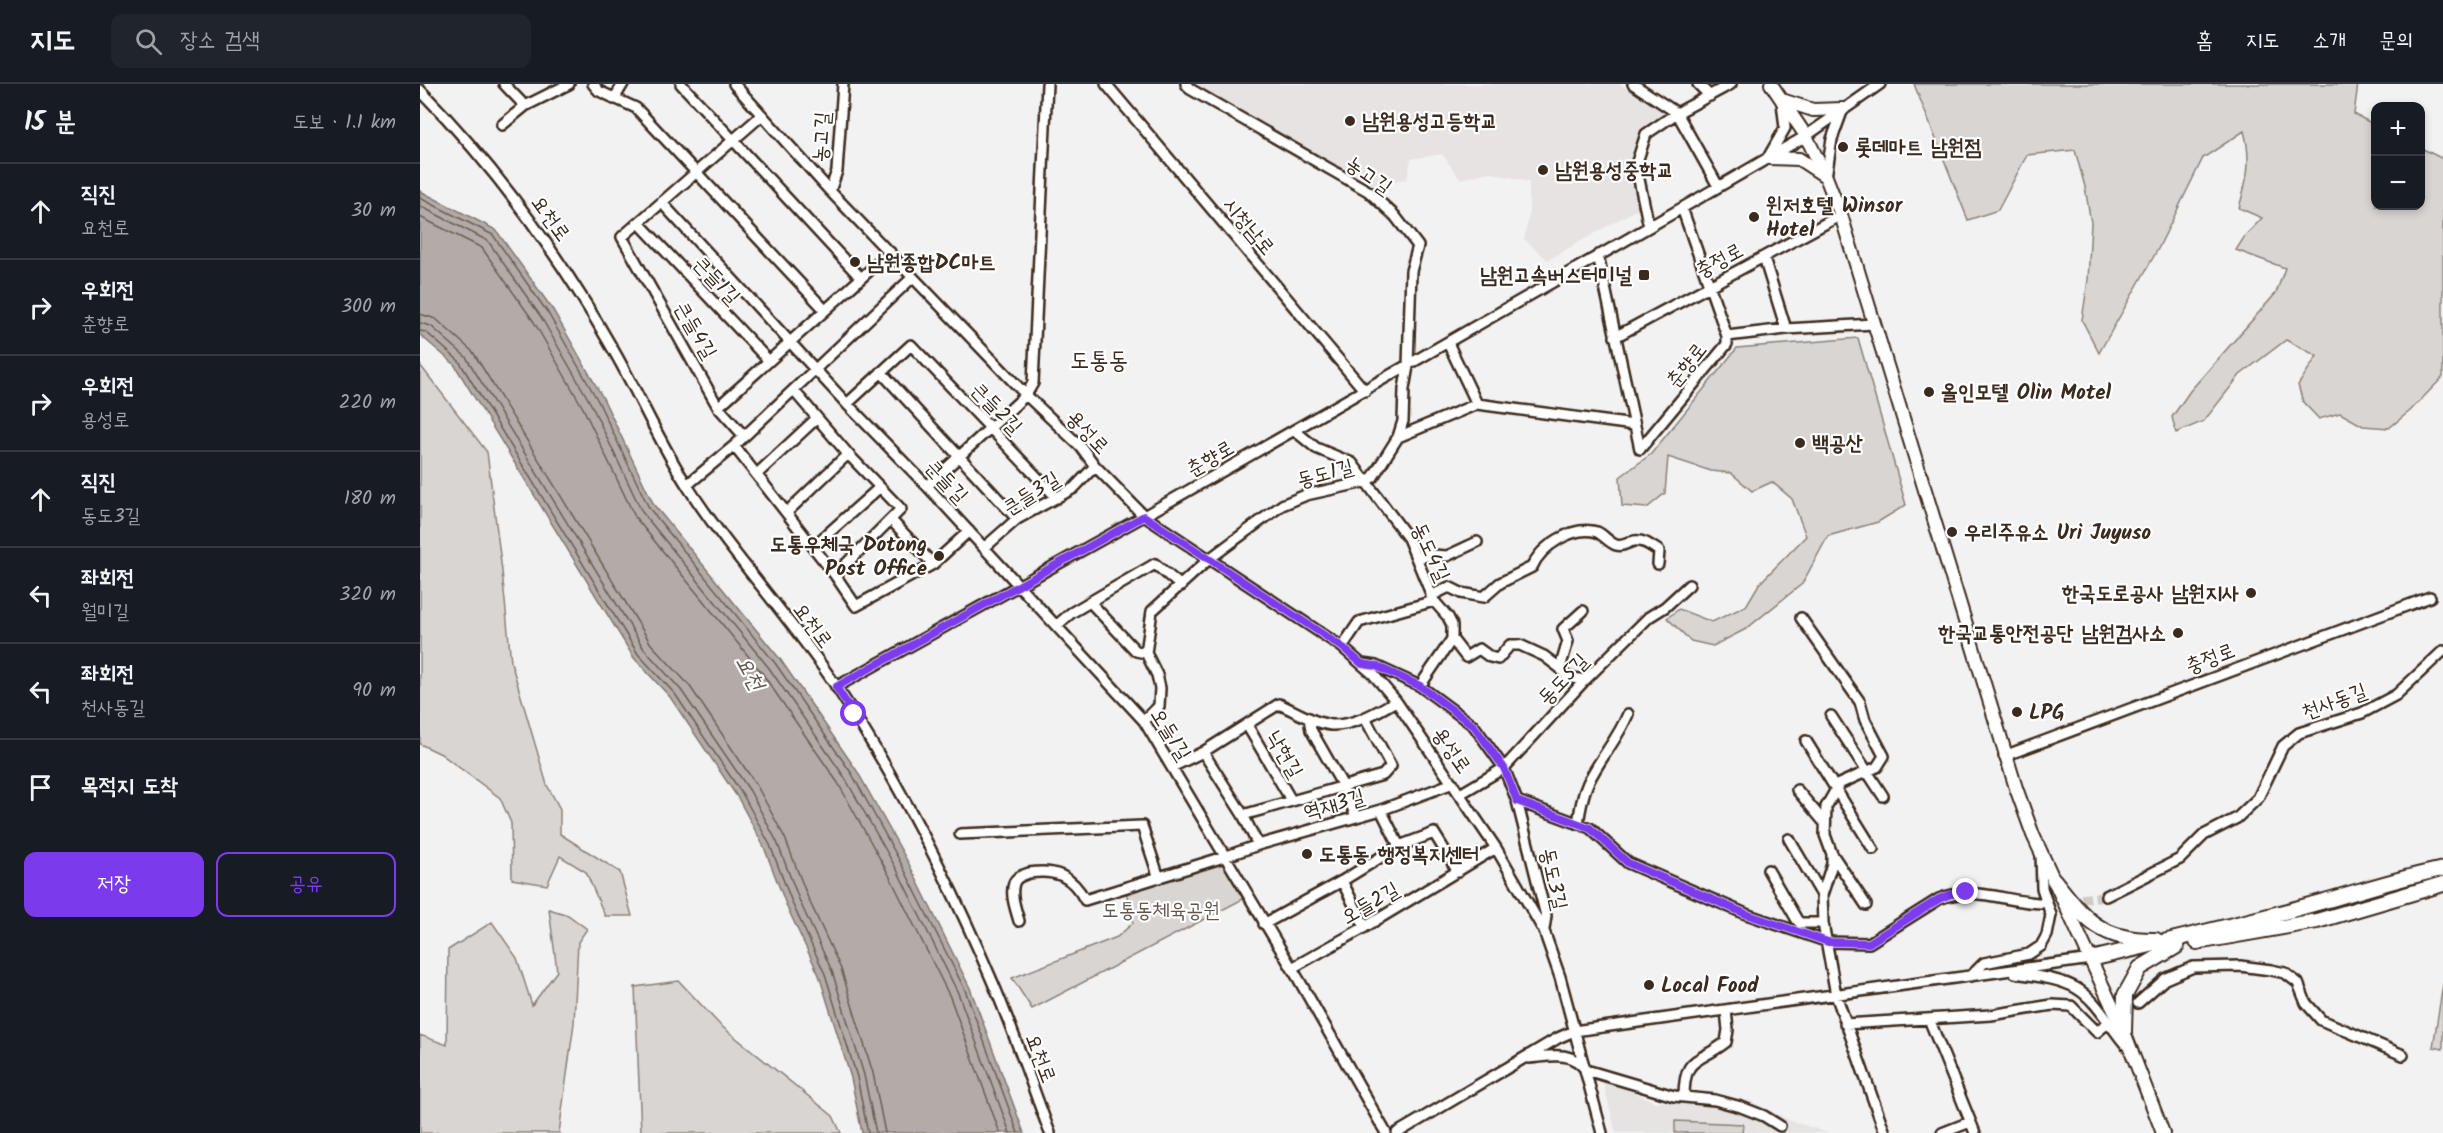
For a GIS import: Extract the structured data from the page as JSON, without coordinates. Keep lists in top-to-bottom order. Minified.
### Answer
{"streets":{"street":["농고길","요천로","시청남로","충정로","큰들1길","큰들4길","춘향로","큰들2길","용성로","동도1길","큰들길","큰들3길","동도4길","동도5길","천사동길","오들1길","낙현길","역재3길","동도3길","오들2길"]},"crossings":[["농고길","춘향로"],["농고길","용성로"],["요천로","춘향로"],["시청남로","춘향로"],["충정로","춘향로"],["큰들1길","큰들4길"],["춘향로","용성로"],["춘향로","큰들길"],["춘향로","동도4길"],["춘향로","오들1길"],["큰들2길","큰들길"],["큰들2길","큰들3길"],["용성로","동도1길"],["용성로","큰들3길"],["용성로","동도5길"],["용성로","역재3길"],["용성로","동도3길"],["용성로","오들2길"],["동도1길","동도4길"],["큰들길","큰들3길"],["큰들길","오들1길"],["동도5길","동도3길"],["오들1길","역재3길"],["오들1길","오들2길"]],"districts":["도통동"],"water":["요천"],"parks":["도통동체육공원"],"places":{"other":["남원용성고등학교","롯데마트 남원점","남원용성중학교","윈저호텔 Winsor Hotel","남원종합DC마트","올인모텔 Olin Motel","백공산","우리주유소 Uri Juyuso","도통우체국 Dotong Post Office","한국도로공사 남원지사","한국교통안전공단 남원검사소","LPG","도통동 행정복지센터","Local Food"],"transit":["남원고속버스터미널"]},"page":{"header":"지도","search":"장소 검색","nav":["홈","지도","소개","문의"],"heading":["15 분","도보 · 1.1 km"],"map_buttons":["+","−"],"list":[["직진","요천로","30 m"],["우회전","춘향로","300 m"],["우회전","용성로","220 m"],["직진","동도3길","180 m"],["좌회전","월미길","320 m"],["좌회전","천사동길","90 m"],"목적지 도착"],"buttons":["저장","공유"]}}
